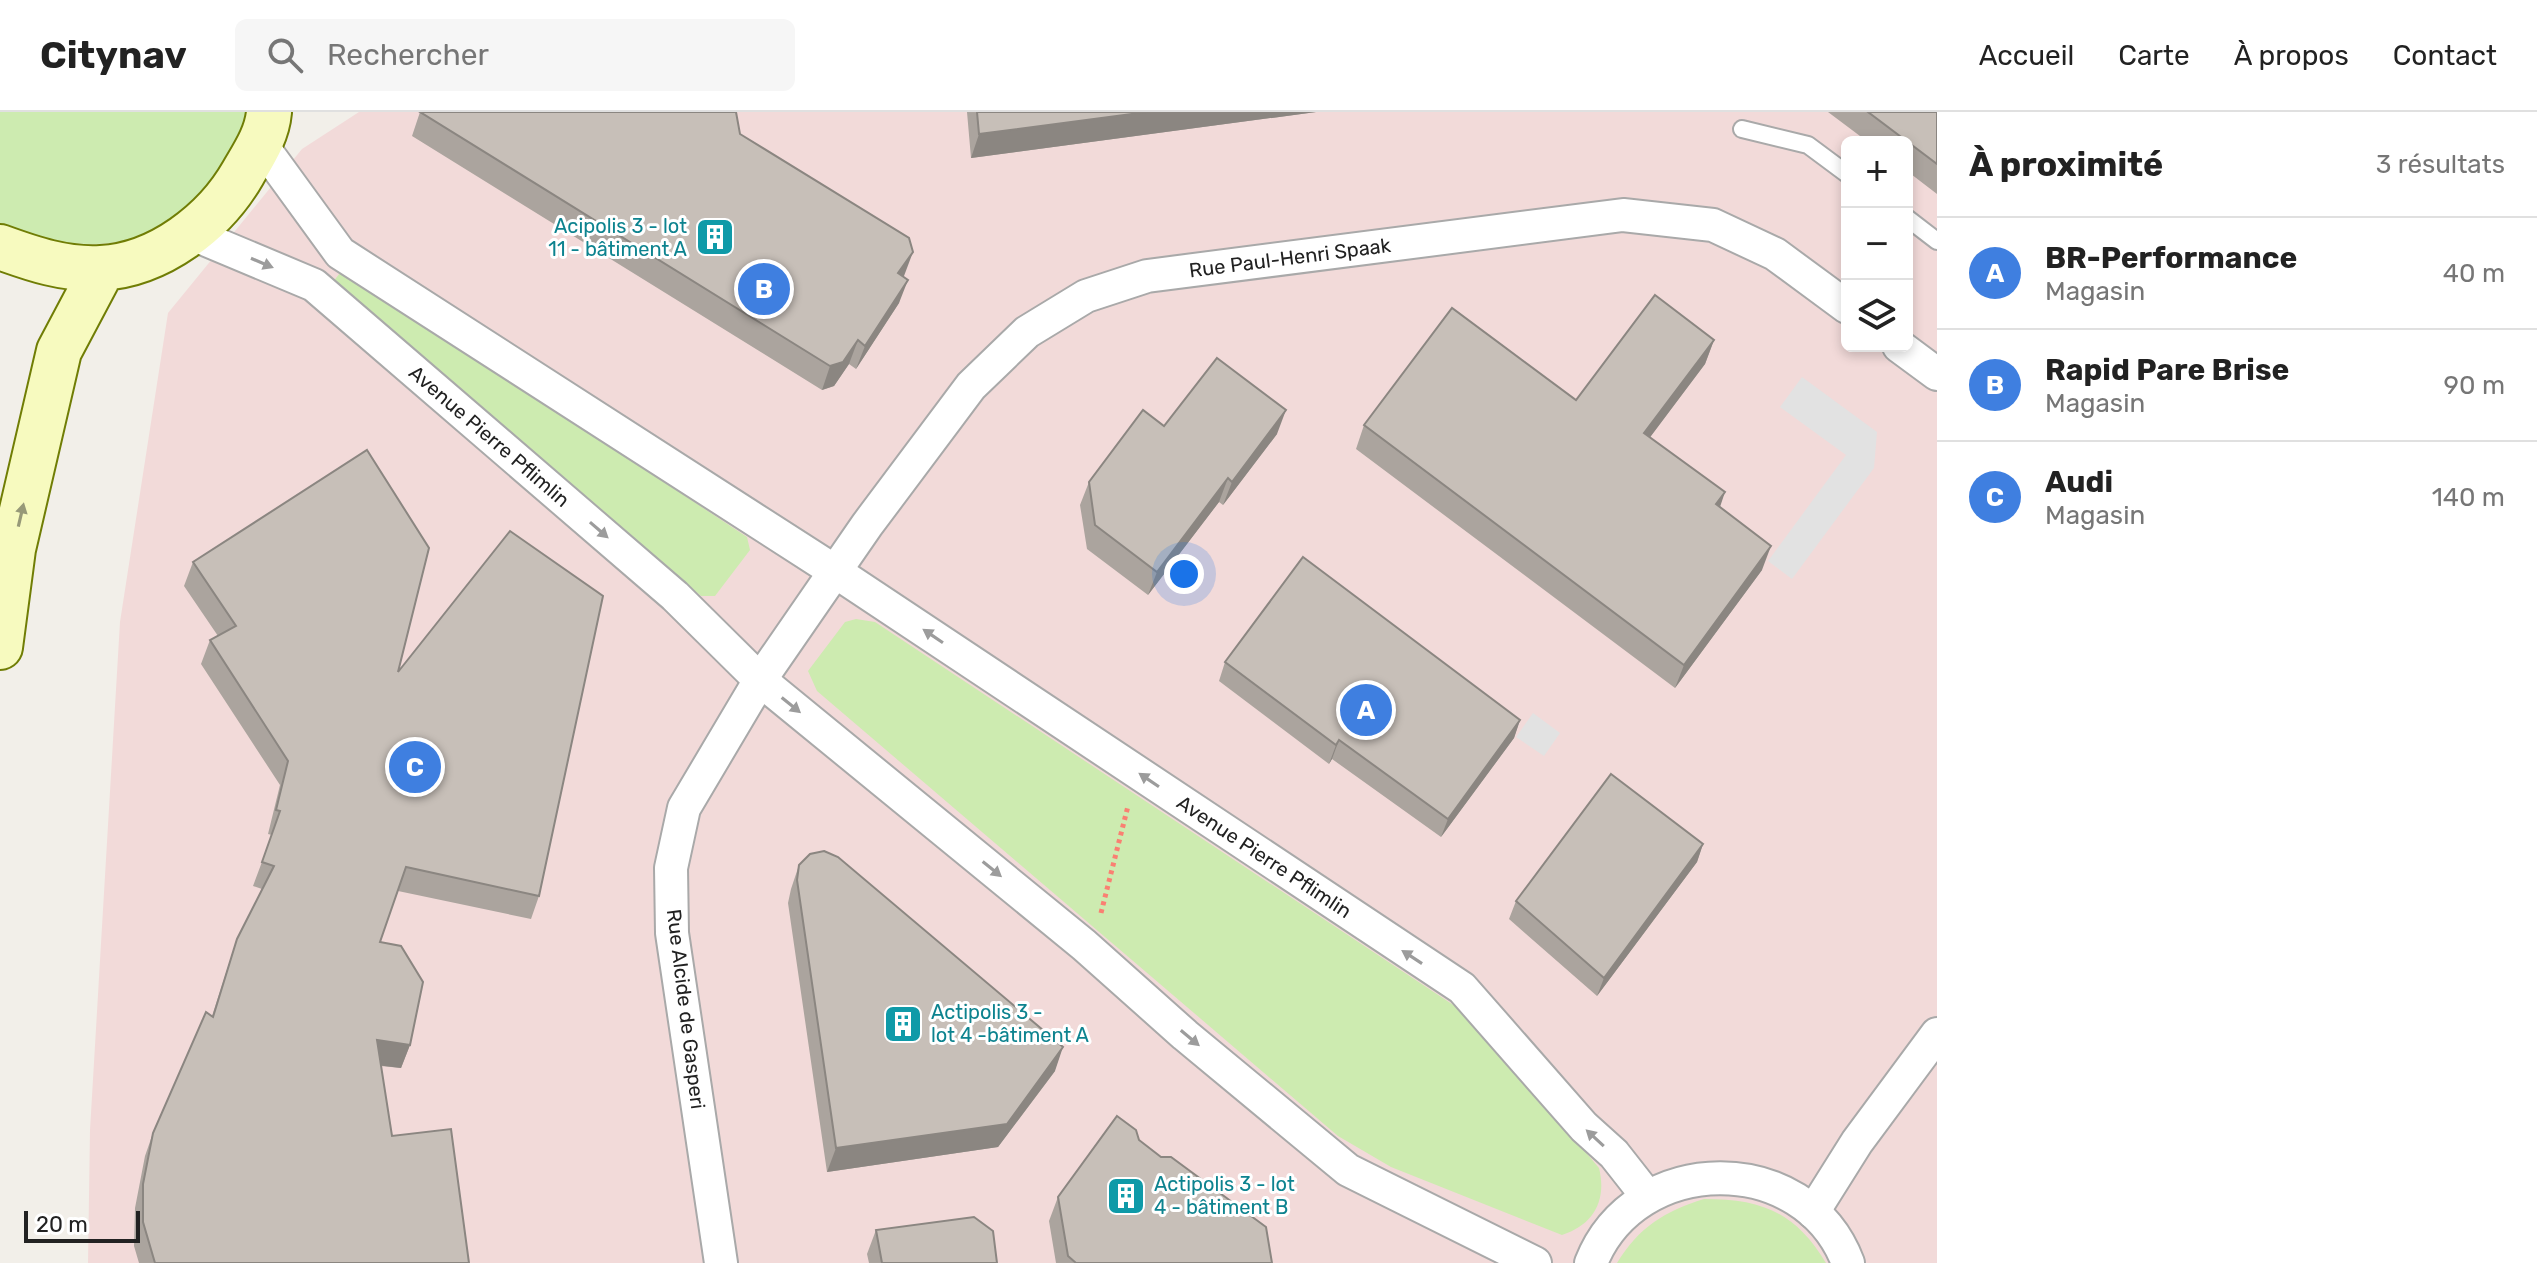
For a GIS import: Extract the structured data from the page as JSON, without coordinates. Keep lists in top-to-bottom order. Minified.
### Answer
{"streets":{"street":["Rue Paul-Henri Spaak","Avenue Pierre Pflimlin","Rue Alcide de Gasperi"]},"crossings":[["Rue Paul-Henri Spaak","Avenue Pierre Pflimlin"],["Avenue Pierre Pflimlin","Rue Alcide de Gasperi"]],"places":{"building":["Acipolis 3 - lot 11 - bâtiment A","Actipolis 3 - lot 4 -bâtiment A","Actipolis 3 - lot 4 - bâtiment B"]},"scale_bar":"20 m","page":{"header":"Citynav","search":"Rechercher","nav":["Accueil","Carte","À propos","Contact"],"heading":["À proximité","3 résultats"],"map_buttons":["+","−"],"list":[{"mark":"A","name":"BR-Performance","note":"Magasin","value":"40 m"},{"mark":"B","name":"Rapid Pare Brise","note":"Magasin","value":"90 m"},{"mark":"C","name":"Audi","note":"Magasin","value":"140 m"}],"pins":["B","A","C"],"scale":"20 m"}}
